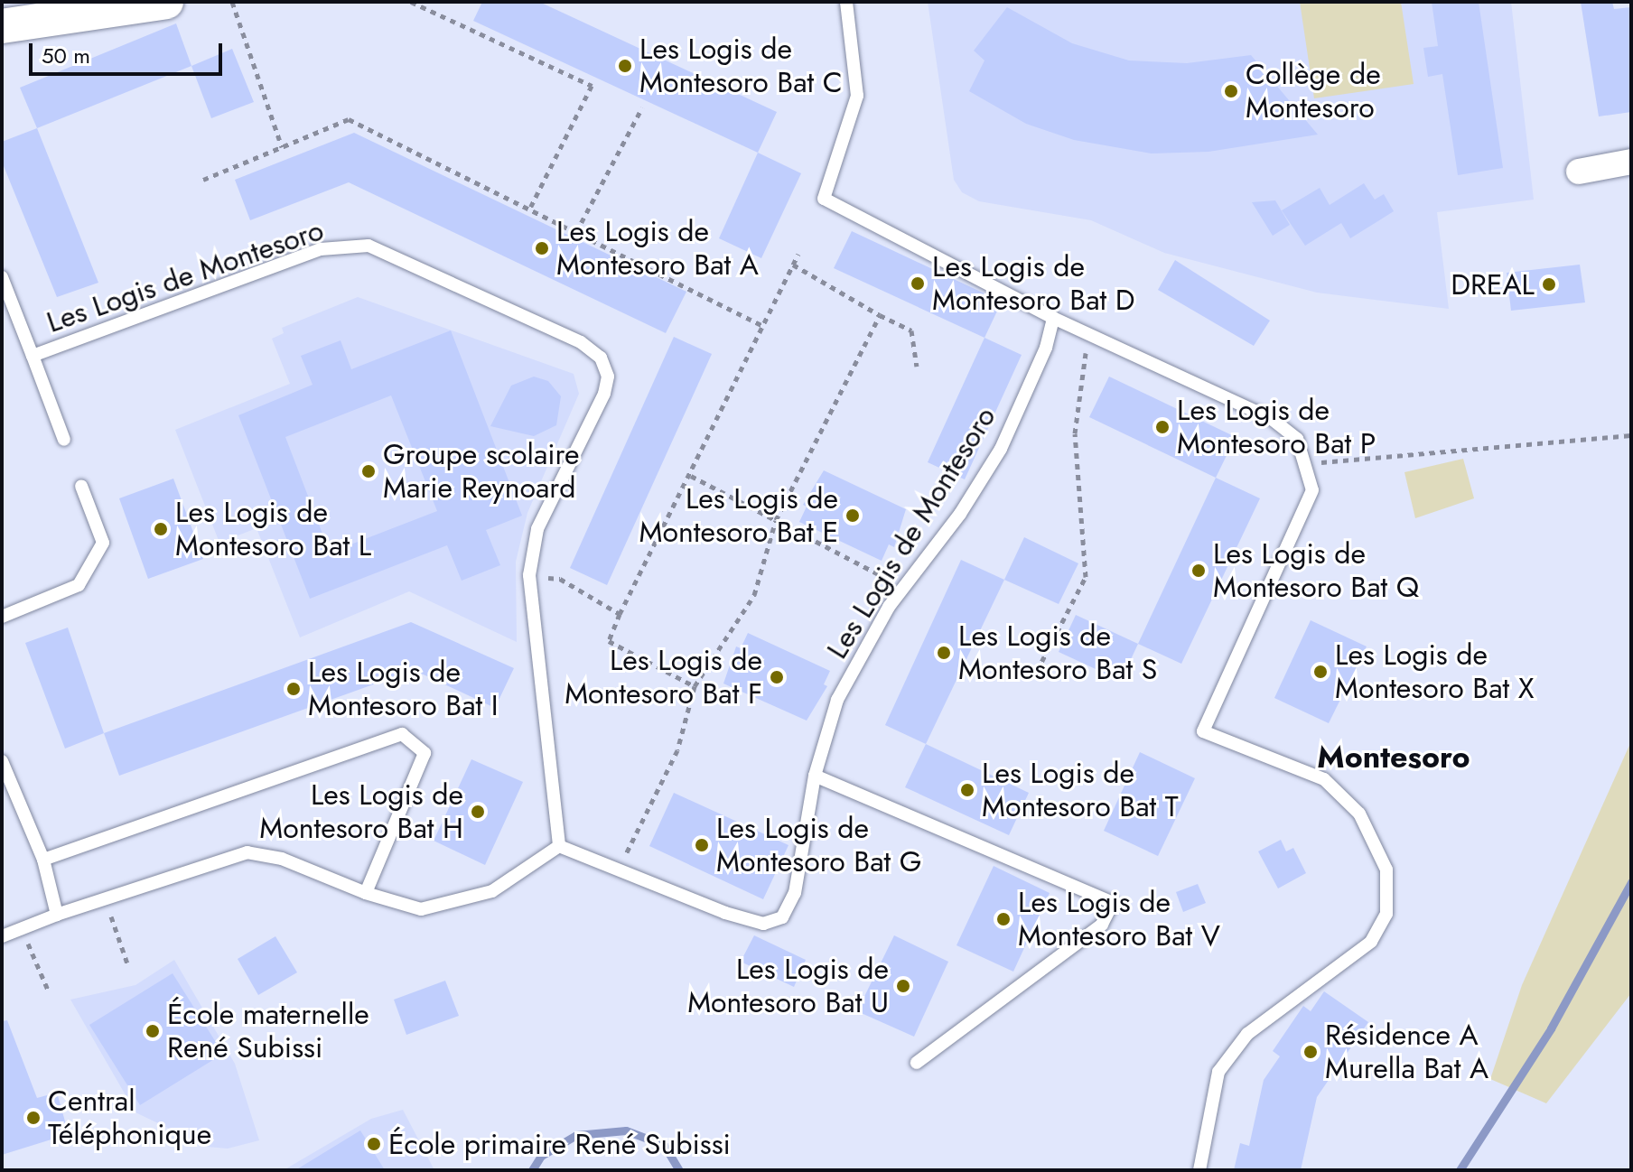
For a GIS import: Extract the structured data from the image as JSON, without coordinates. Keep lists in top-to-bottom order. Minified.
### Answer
{"streets":{"lane":["Les Logis de Montesoro"]},"districts":["Montesoro"],"places":["Les Logis de Montesoro Bat C","Collège de Montesoro","Les Logis de Montesoro Bat A","Les Logis de Montesoro Bat D","DREAL","Les Logis de Montesoro Bat P","Groupe scolaire Marie Reynoard","Les Logis de Montesoro Bat E","Les Logis de Montesoro Bat L","Les Logis de Montesoro Bat Q","Les Logis de Montesoro Bat S","Les Logis de Montesoro Bat X","Les Logis de Montesoro Bat F","Les Logis de Montesoro Bat I","Les Logis de Montesoro Bat T","Les Logis de Montesoro Bat H","Les Logis de Montesoro Bat G","Les Logis de Montesoro Bat V","Les Logis de Montesoro Bat U","École maternelle René Subissi","Résidence A Murella Bat A","Central Téléphonique","École primaire René Subissi"],"scale_bar":"50 m"}
